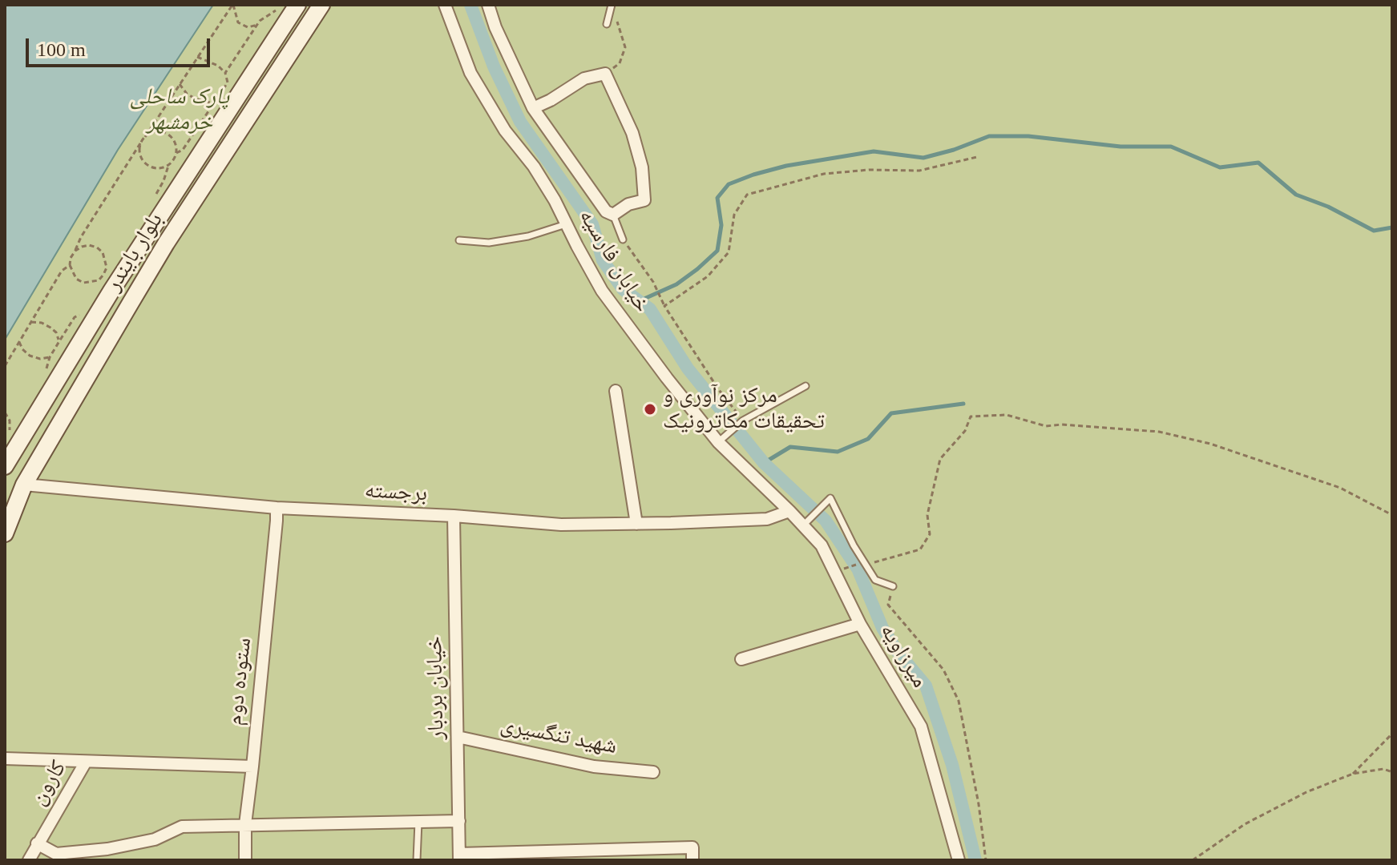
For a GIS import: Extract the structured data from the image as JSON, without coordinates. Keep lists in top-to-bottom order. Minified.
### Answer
{"streets":{"street":["بلوار بایندر","خیابان فارسیه","برجسته","میرزاویه","ستوده دوم","خیابان بردبار","شهید تنگسیری","کارون"]},"crossings":[["بلوار بایندر","برجسته"],["خیابان فارسیه","برجسته"],["خیابان فارسیه","میرزاویه"],["برجسته","میرزاویه"],["برجسته","ستوده دوم"],["برجسته","خیابان بردبار"],["خیابان بردبار","شهید تنگسیری"]],"parks":["پارک ساحلی خرمشهر"],"places":["مرکز نوآوری و تحقیقات مکاترونیک"],"scale_bar":"100 m"}
